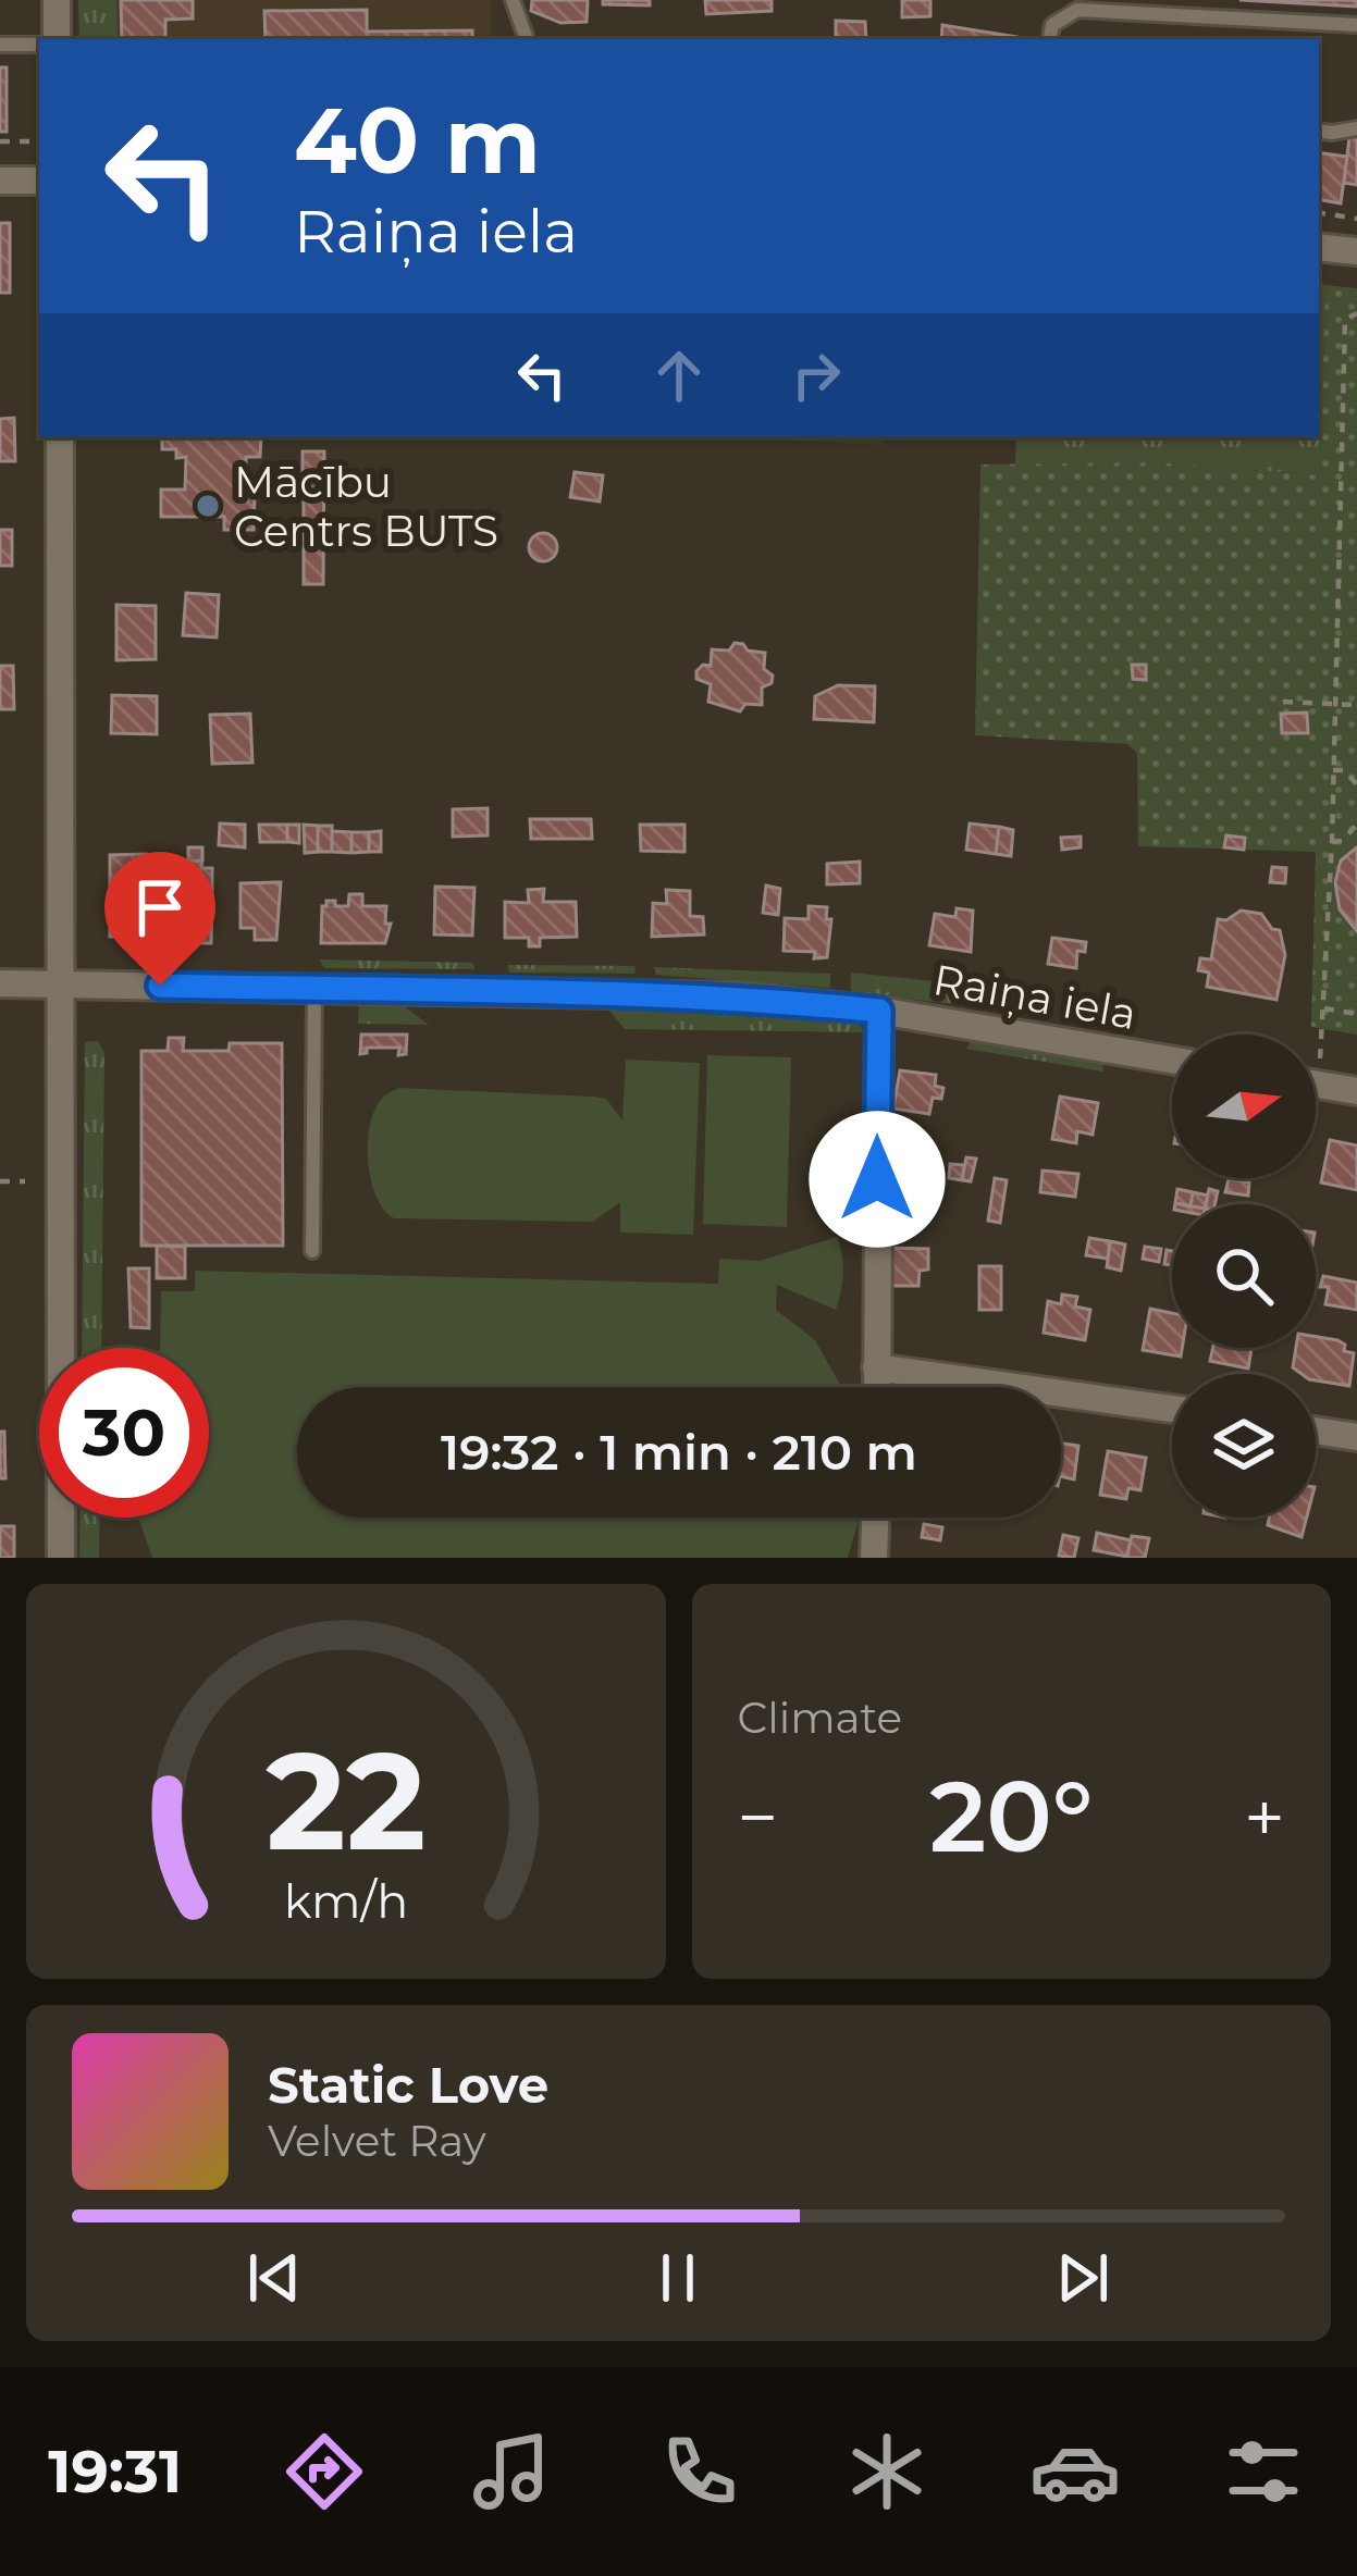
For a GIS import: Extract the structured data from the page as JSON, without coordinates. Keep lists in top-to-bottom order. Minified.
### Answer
{"streets":{"street":["Raiņa iela"]},"places":["Mācību Centrs BUTS"],"north":"right","page":{"turn":["40 m","Raiņa iela"],"limit":"30","trip":"19:32 · 1 min · 210 m","tile":"Climate","heat":["−","20°","+"],"song":["Static Love","Velvet Ray"],"tabs":"19:31","gauge":["22","km/h"]}}
